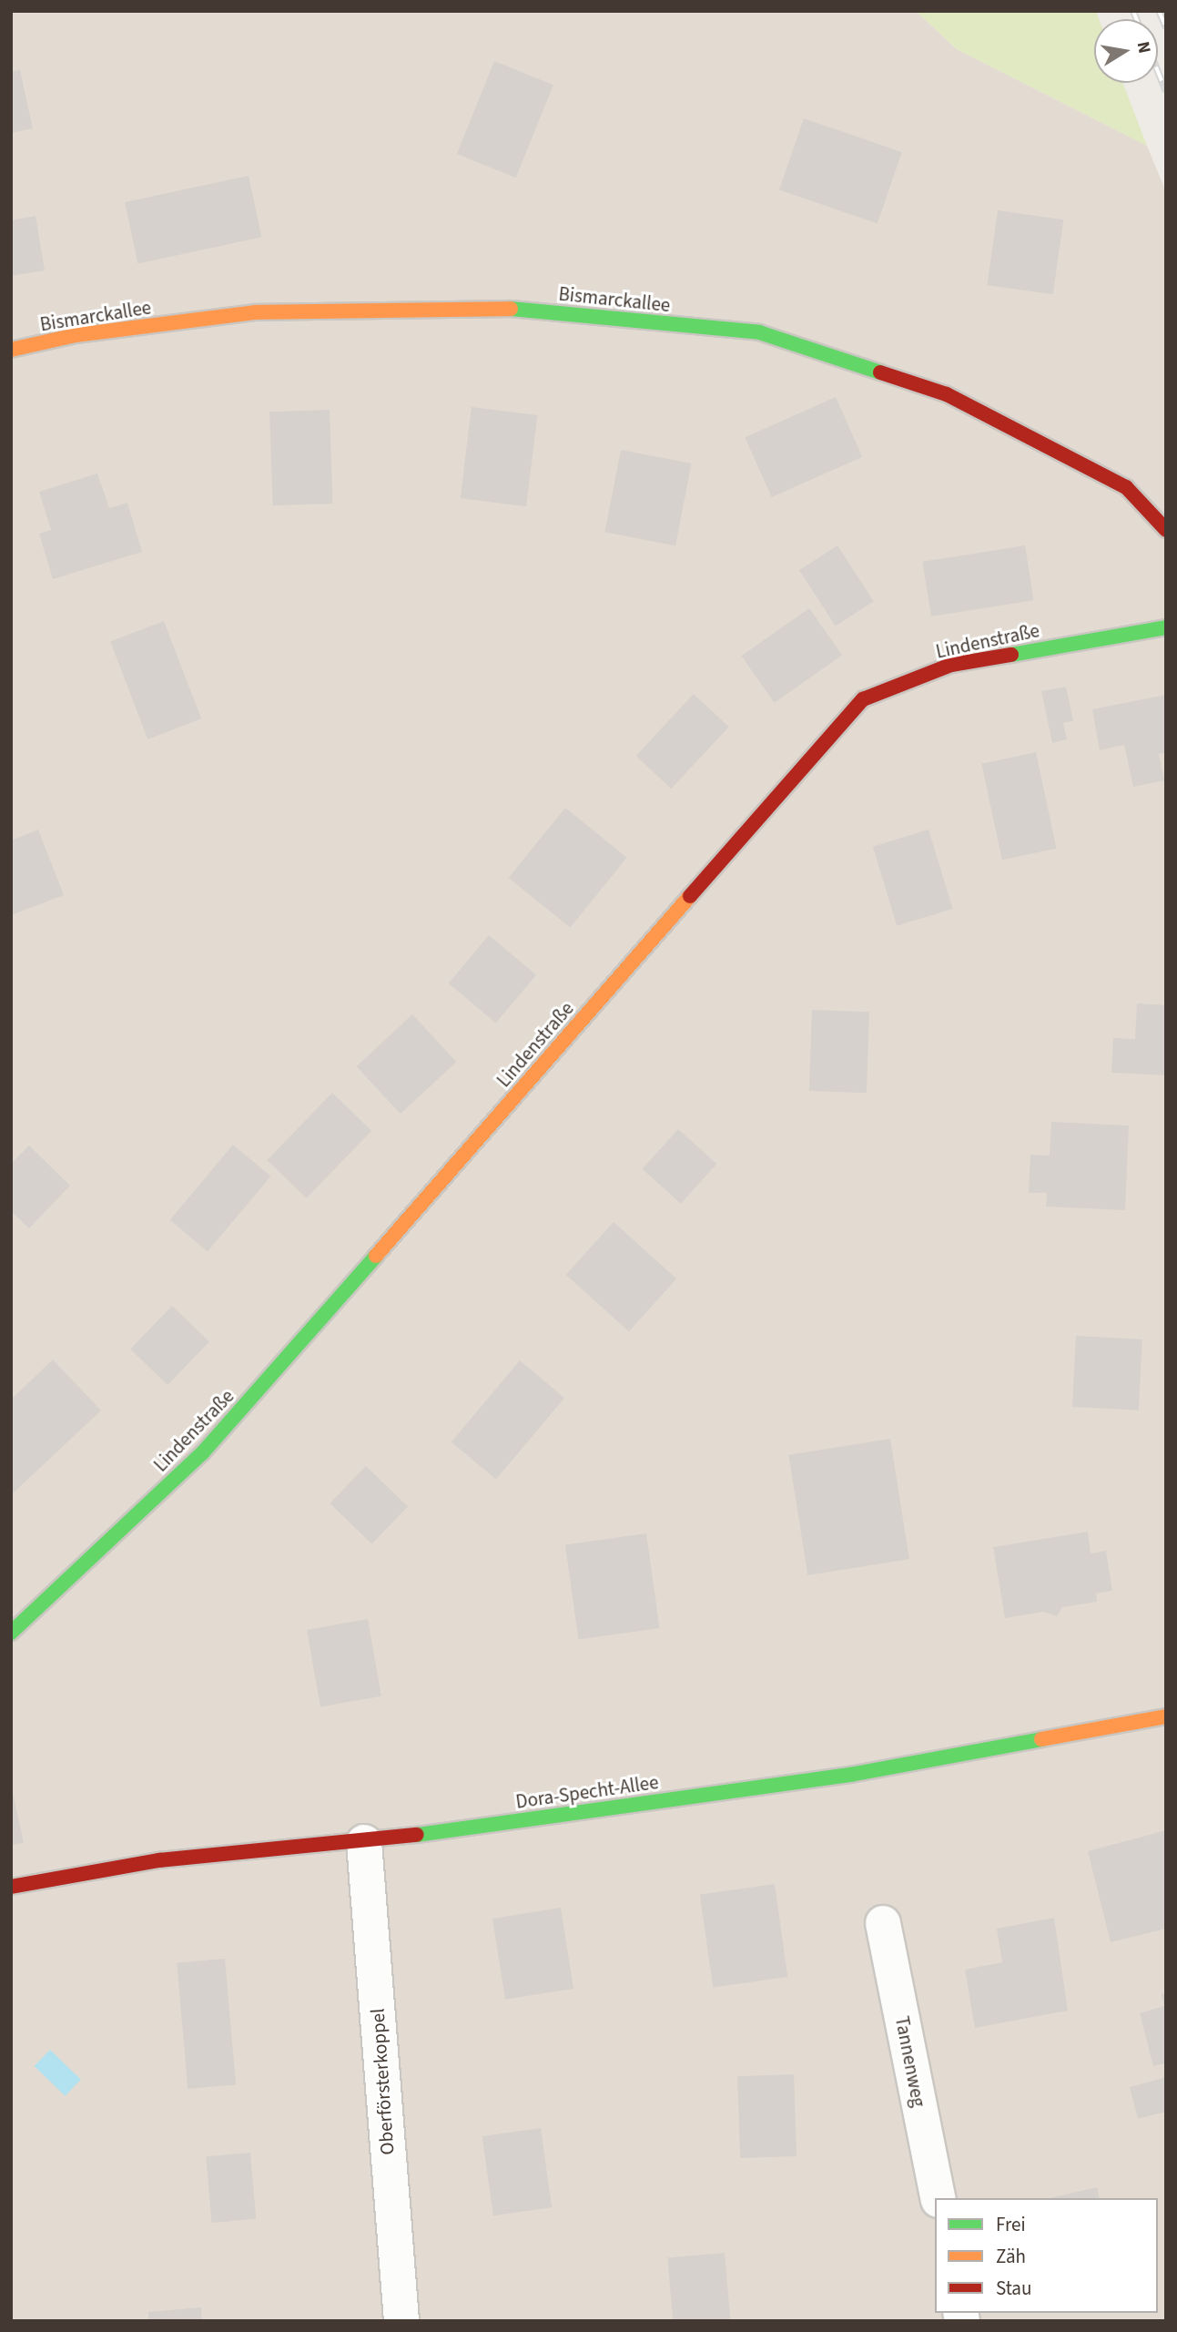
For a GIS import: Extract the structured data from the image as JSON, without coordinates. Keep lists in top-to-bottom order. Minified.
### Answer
{"streets":{"street":["Bismarckallee","Lindenstraße","Dora-Specht-Allee","Tannenweg","Oberförsterkoppel"]},"crossings":[["Dora-Specht-Allee","Oberförsterkoppel"]],"legend":["Frei","Zäh","Stau"],"north":"right"}
